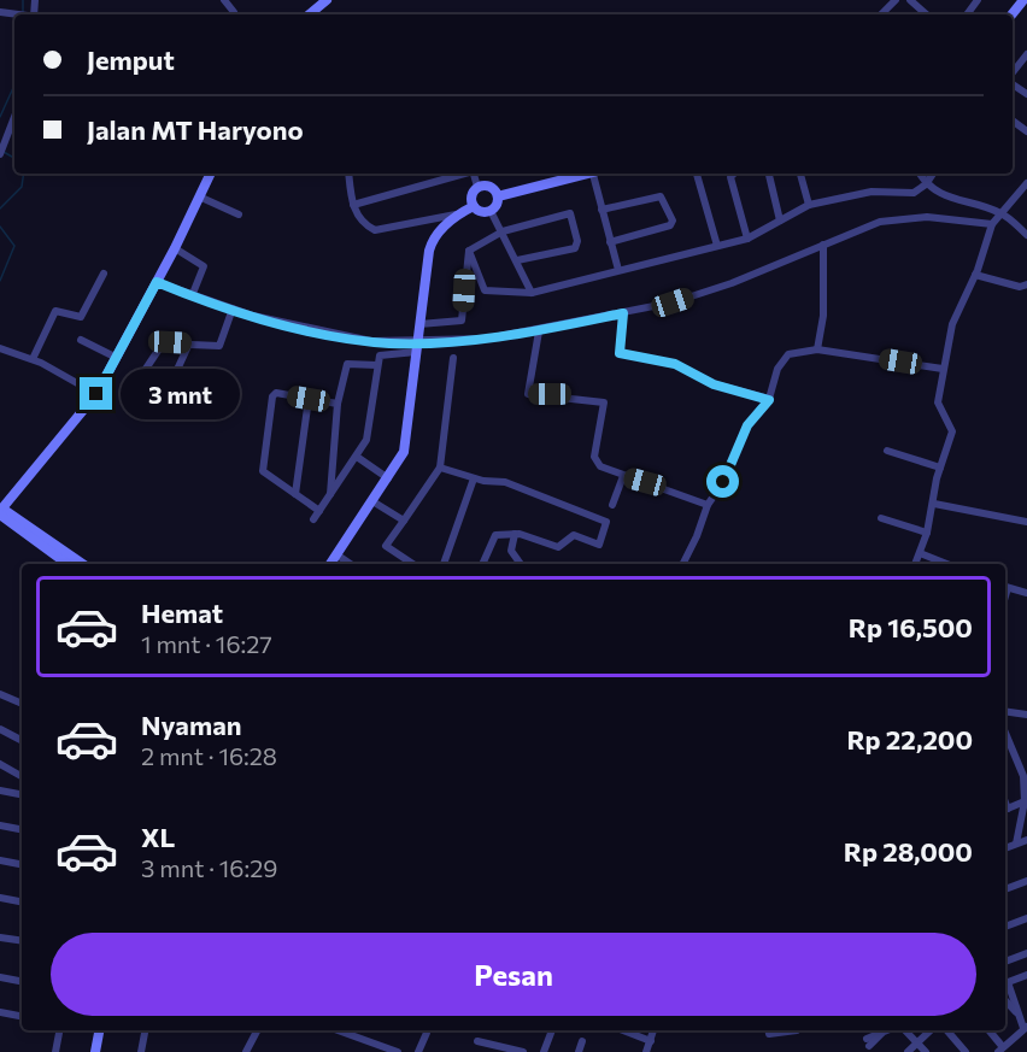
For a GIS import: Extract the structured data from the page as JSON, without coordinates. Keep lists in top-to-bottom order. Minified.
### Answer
{"page":{"banner":["Jemput","Jalan MT Haryono"],"bubble":"3 mnt","list":[{"name":"Hemat","note":"1 mnt · 16:27","value":"Rp 16,500"},{"name":"Nyaman","note":"2 mnt · 16:28","value":"Rp 22,200"},{"name":"XL","note":"3 mnt · 16:29","value":"Rp 28,000"}],"buttons":"Pesan"}}
